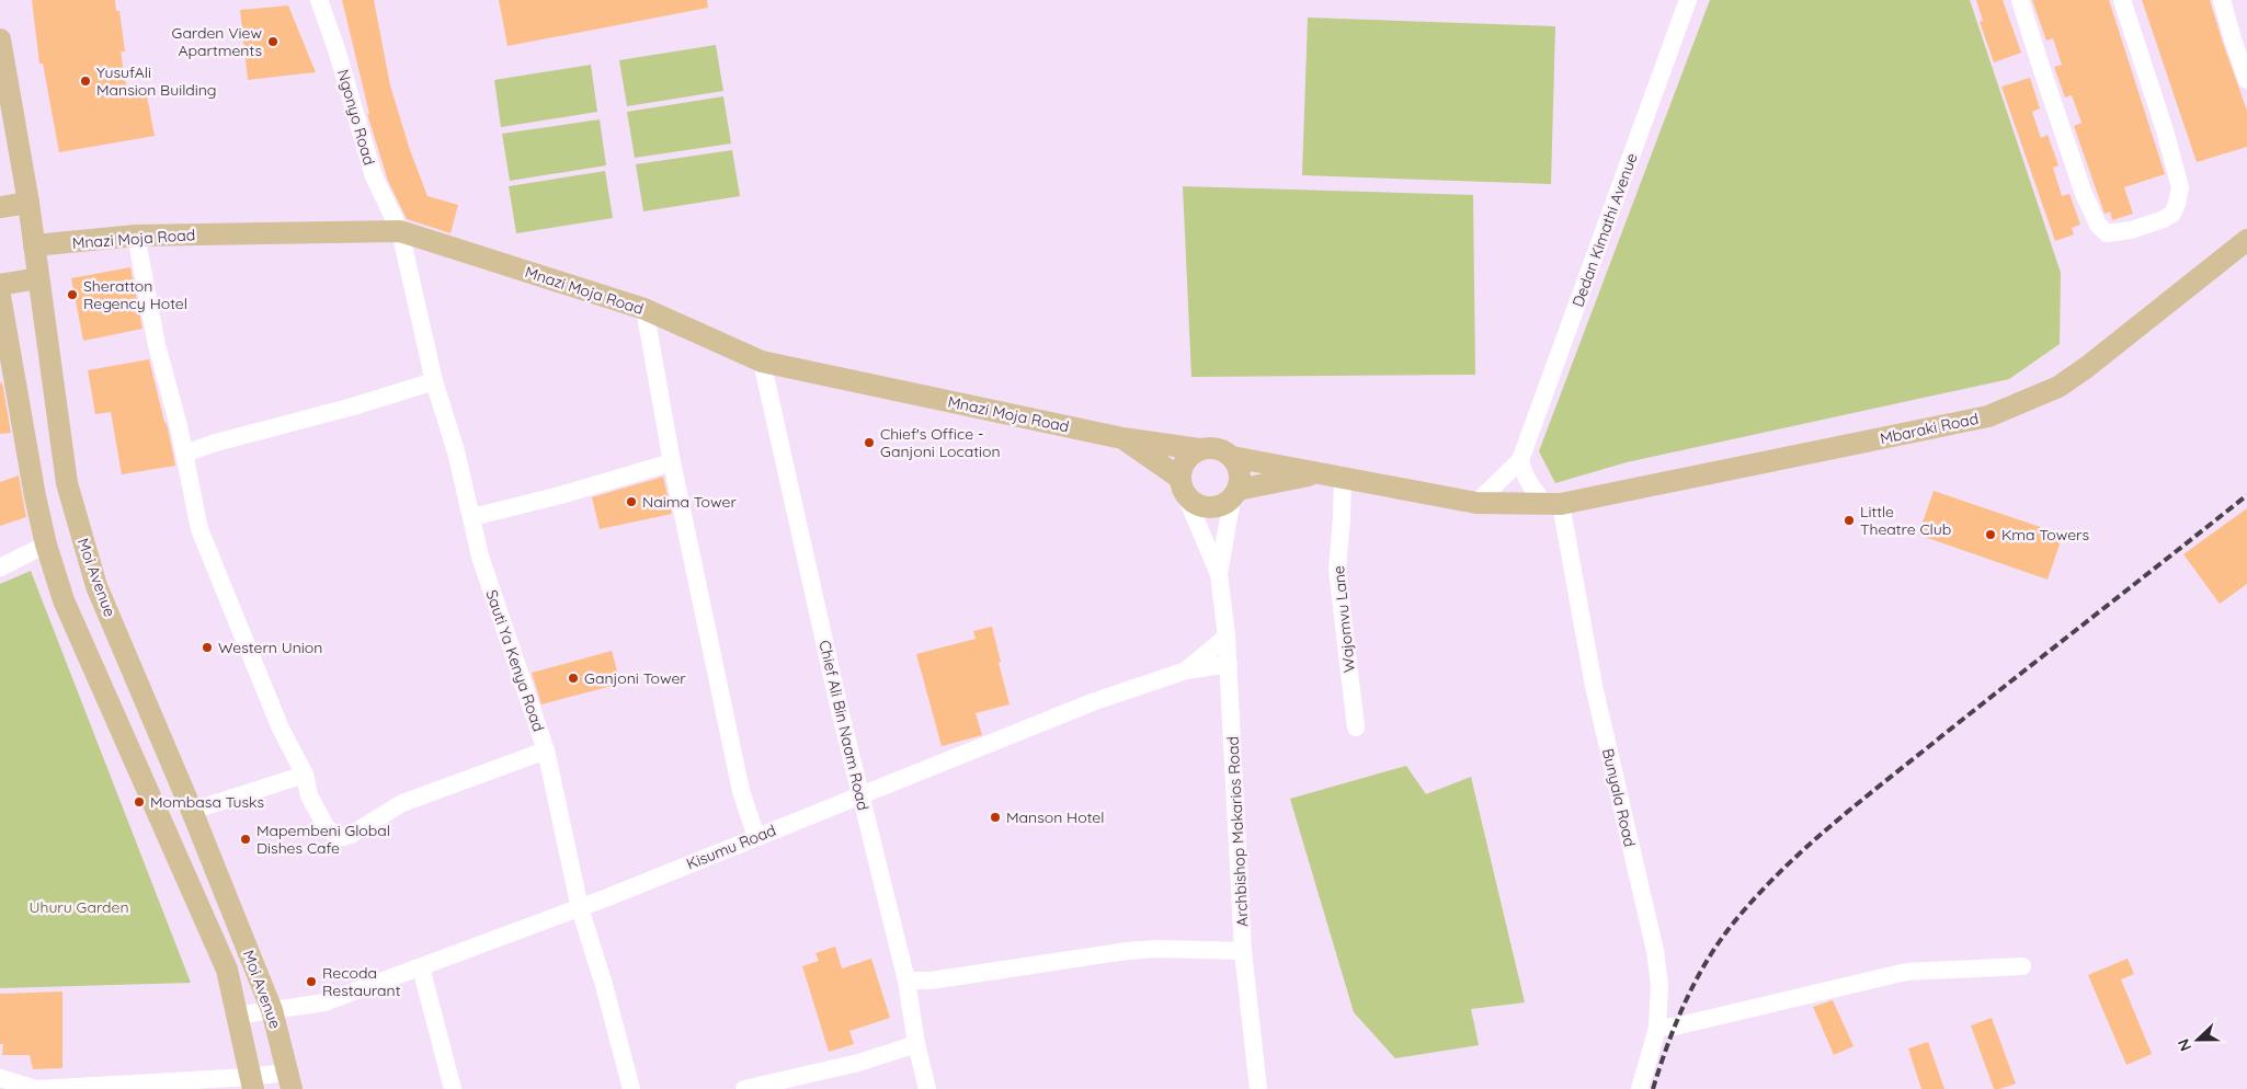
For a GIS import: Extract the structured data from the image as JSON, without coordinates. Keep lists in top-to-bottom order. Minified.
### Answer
{"streets":{"main road":["Mnazi Moja Road","Mbaraki Road","Moi Avenue"],"street":["Ngonyo Road","Dedan Kimathi Avenue","Wajomvu Lane","Sauti Ya Kenya Road","Chief Ali Bin Naam Road","Bunyala Road","Archbishop Makarios Road","Kisumu Road"]},"crossings":[["Ngonyo Road","Mnazi Moja Road"],["Ngonyo Road","Sauti Ya Kenya Road"],["Mnazi Moja Road","Moi Avenue"],["Mnazi Moja Road","Sauti Ya Kenya Road"],["Mnazi Moja Road","Chief Ali Bin Naam Road"],["Mbaraki Road","Bunyala Road"],["Moi Avenue","Kisumu Road"],["Sauti Ya Kenya Road","Kisumu Road"],["Chief Ali Bin Naam Road","Kisumu Road"],["Archbishop Makarios Road","Kisumu Road"]],"parks":["Uhuru Garden"],"places":["Garden View Apartments","YusufAli Mansion Building","Sheratton Regency Hotel","Chief's Office - Ganjoni Location","Naima Tower","Little Theatre Club","Kma Towers","Western Union","Ganjoni Tower","Mombasa Tusks","Manson Hotel","Mapembeni Global Dishes Cafe","Recoda Restaurant"],"north":"left"}
